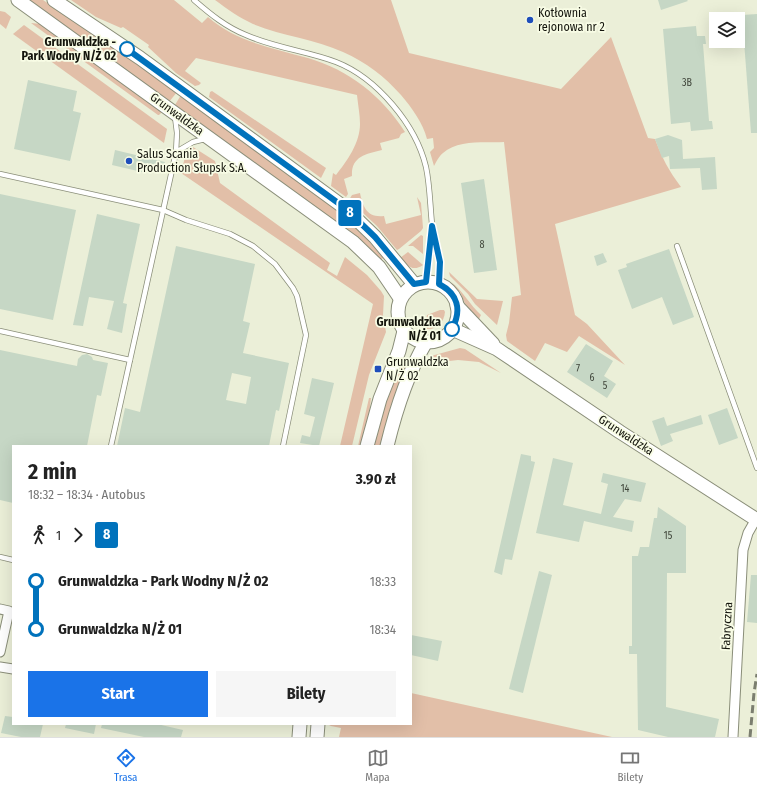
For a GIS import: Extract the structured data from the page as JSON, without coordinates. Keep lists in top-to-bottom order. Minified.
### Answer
{"streets":{"street":["Grunwaldzka","Fabryczna"]},"crossings":[["Grunwaldzka","Fabryczna"]],"places":{"other":["Kotłownia rejonowa nr 2","Grunwaldzka - Park Wodny N/Ż 02","Salus Scania Production Słupsk S.A.","Grunwaldzka N/Ż 01"],"transit":["Grunwaldzka N/Ż 02"]},"lines":["bus line 8"],"house_numbers":["3B","8","7","6","5","14","15"],"page":{"on_map":"8","heading":["2 min","18:32 – 18:34 · Autobus","3.90 zł"],"legs":["1","8"],"list":[{"name":"Grunwaldzka - Park Wodny N/Ż 02","value":"18:33"},{"name":"Grunwaldzka N/Ż 01","value":"18:34"}],"buttons":["Start","Bilety"],"tabs":["Trasa","Mapa","Bilety"]}}
